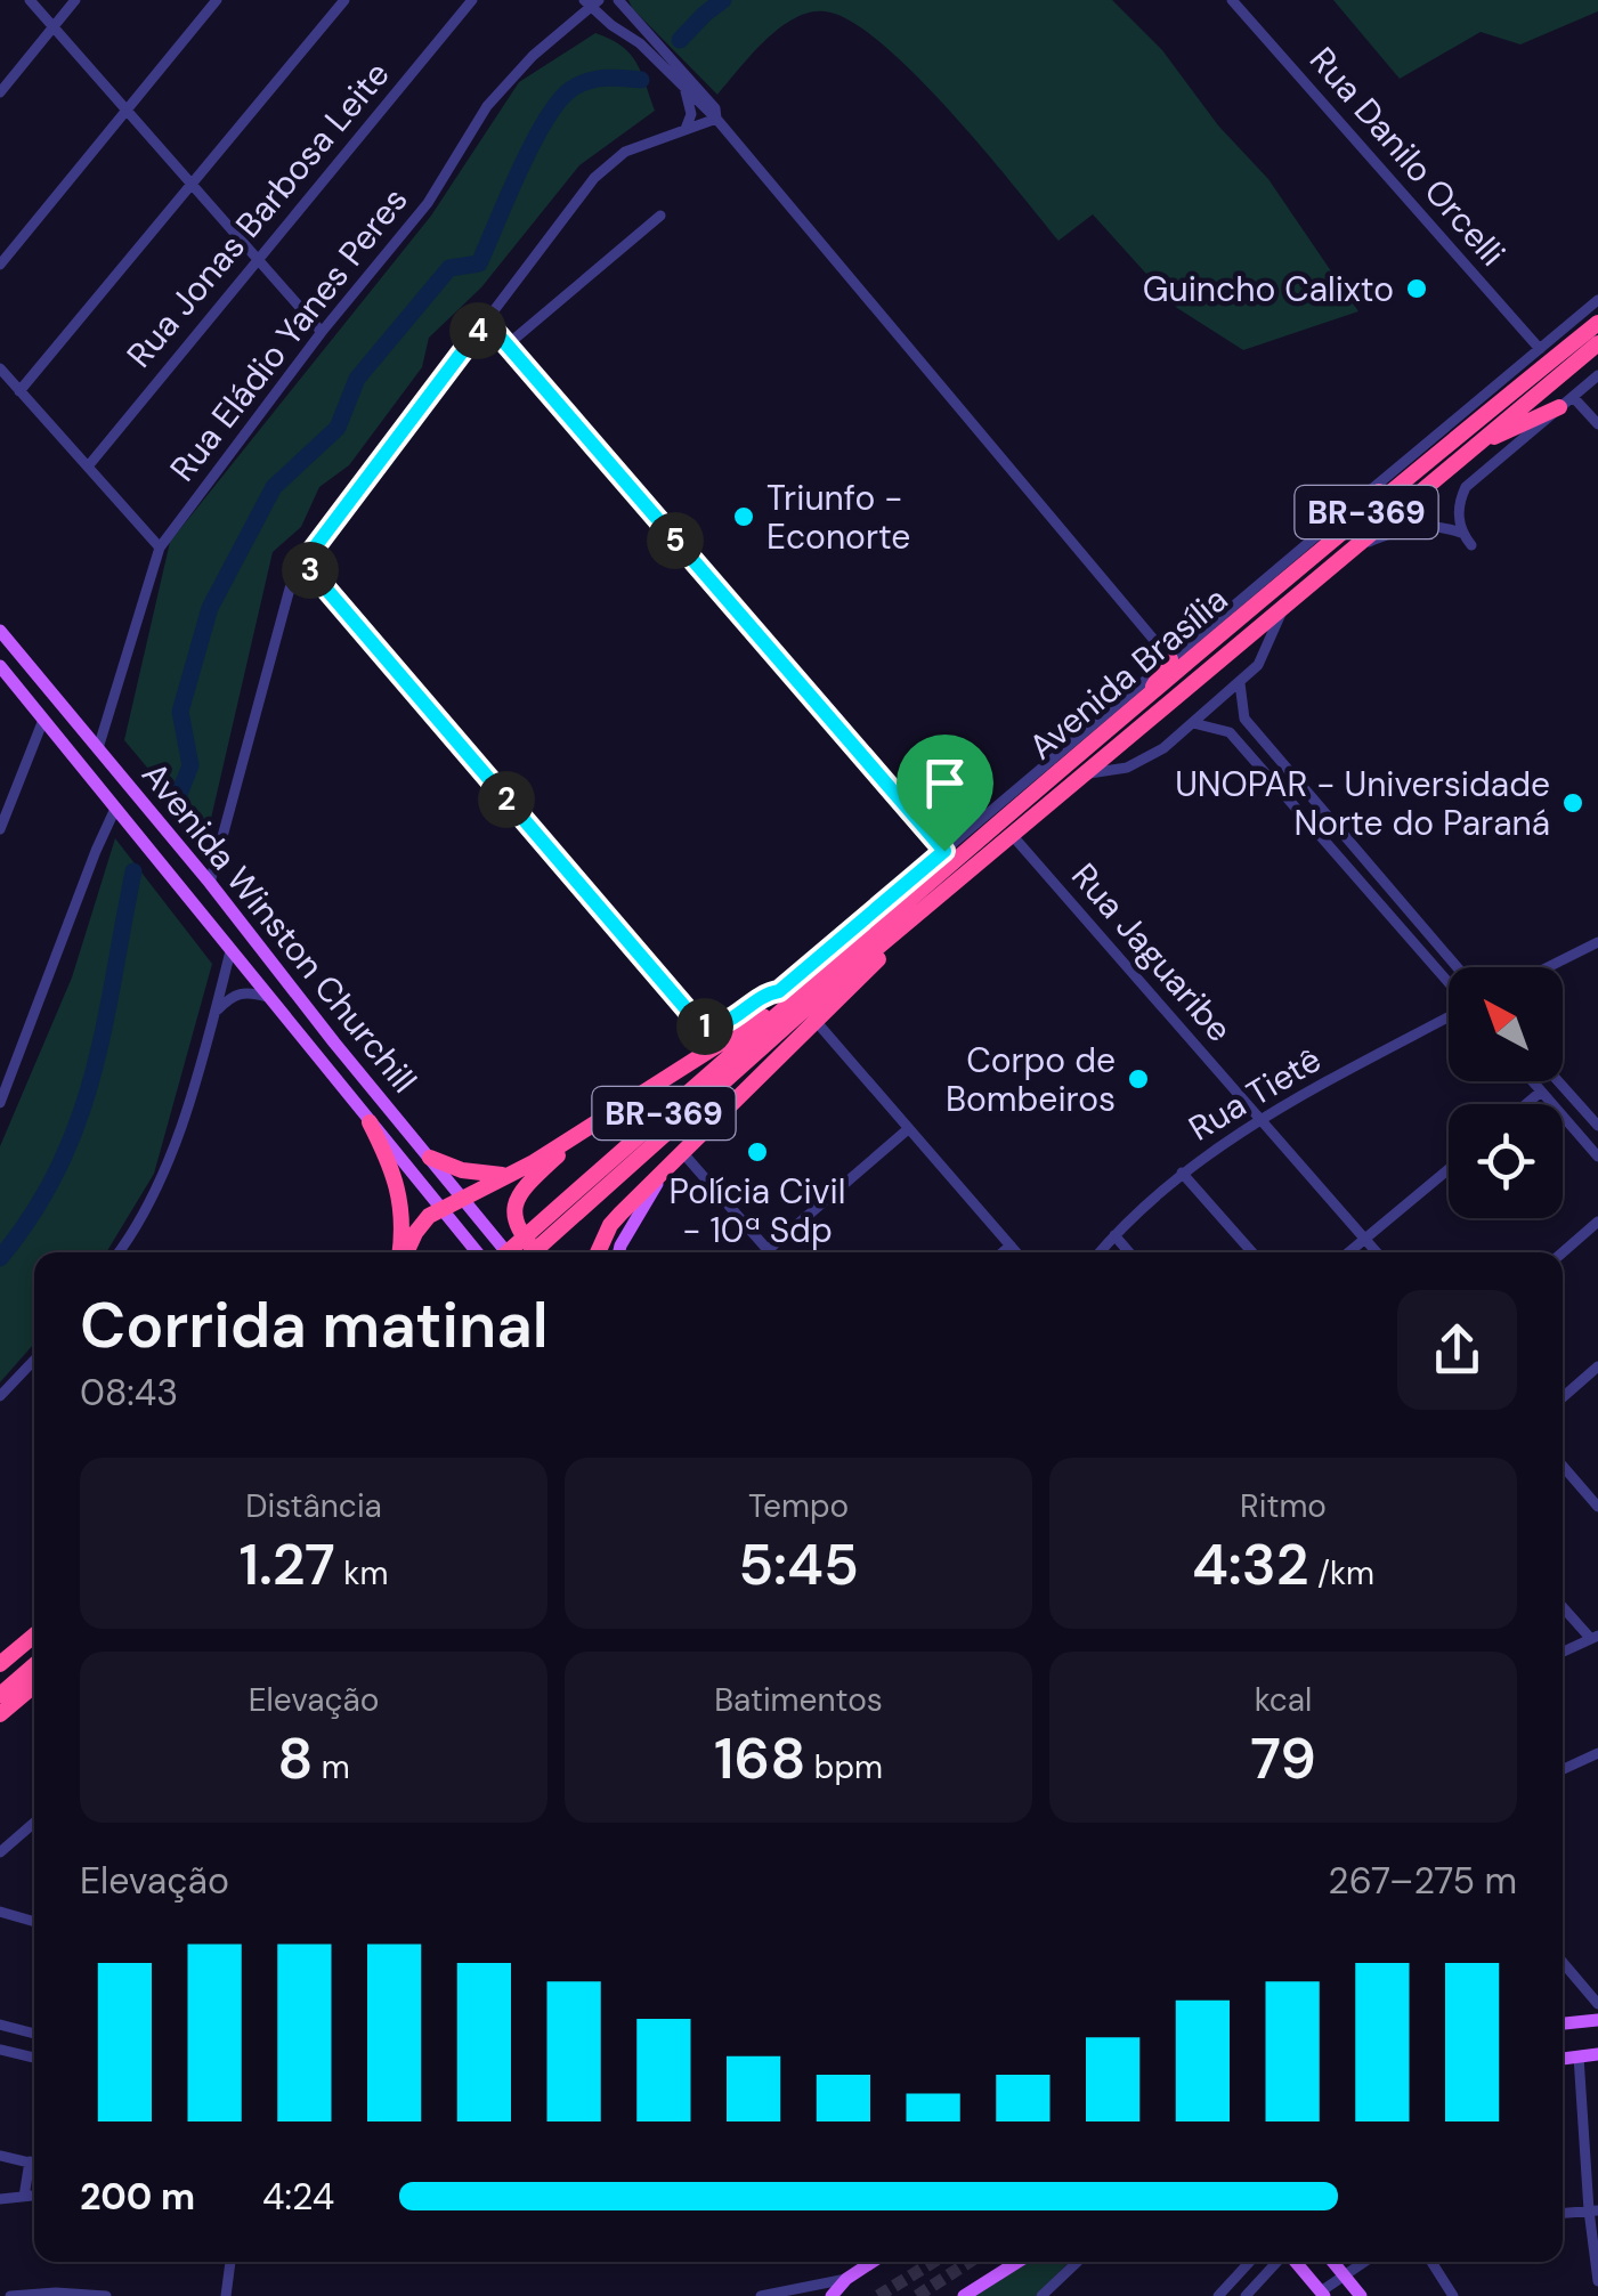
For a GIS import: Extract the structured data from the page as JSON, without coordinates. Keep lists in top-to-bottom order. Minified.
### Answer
{"streets":{"highway":["BR-369","Avenida Brasília"],"main road":["Avenida Winston Churchill"],"street":["Rua Danilo Orcelli","Rua Jonas Barbosa Leite","Rua Eládio Yanes Peres","Rua Jaguaribe","Rua Tietê"]},"crossings":[["Rua Eládio Yanes Peres","Avenida Winston Churchill"],["Avenida Brasília","Rua Jaguaribe"],["Rua Jaguaribe","Rua Tietê"]],"places":["Guincho Calixto","Triunfo - Econorte","UNOPAR - Universidade Norte do Paraná","Corpo de Bombeiros","Polícia Civil - 10ª Sdp"],"north":"top left","page":{"pins":["4","5","3","2","1"],"heading":["Corrida matinal","08:43"],"stats":[["Distância","1.27 km"],["Tempo","5:45"],["Ritmo","4:32 /km"],["Elevação","8 m"],["Batimentos","168 bpm"],["kcal","79"]],"chart":["Elevação","267–275 m"],"list":[{"name":"200 m","note":"4:24"}]}}
